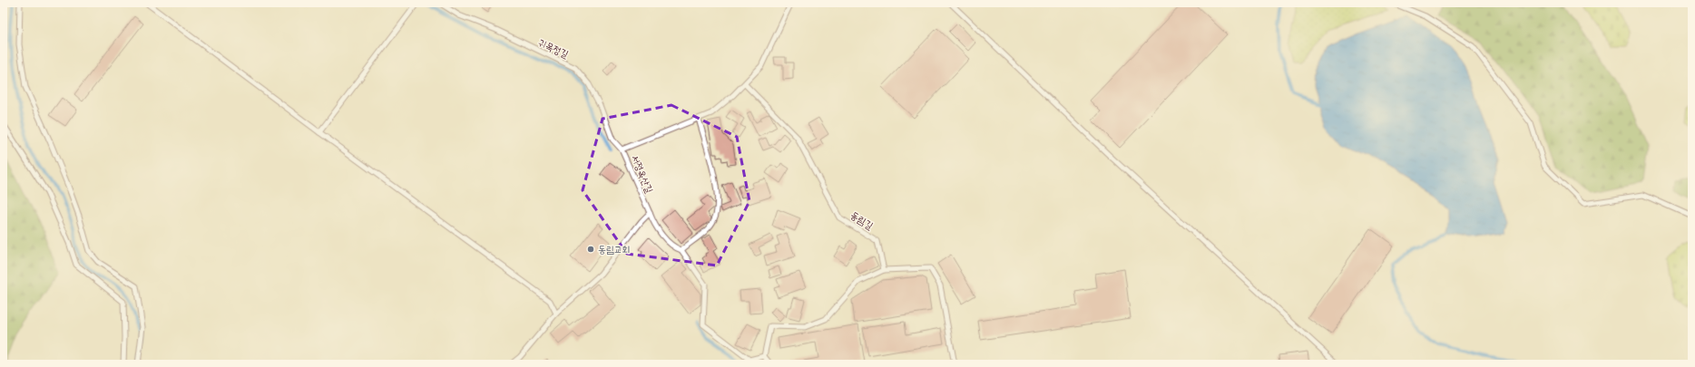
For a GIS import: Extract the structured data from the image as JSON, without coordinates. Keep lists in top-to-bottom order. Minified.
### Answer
{"streets":{"lane":["귀목정길","서정옥산길","동림길"]},"crossings":[["귀목정길","서정옥산길"],["서정옥산길","동림길"]],"places":["동림교회"]}
